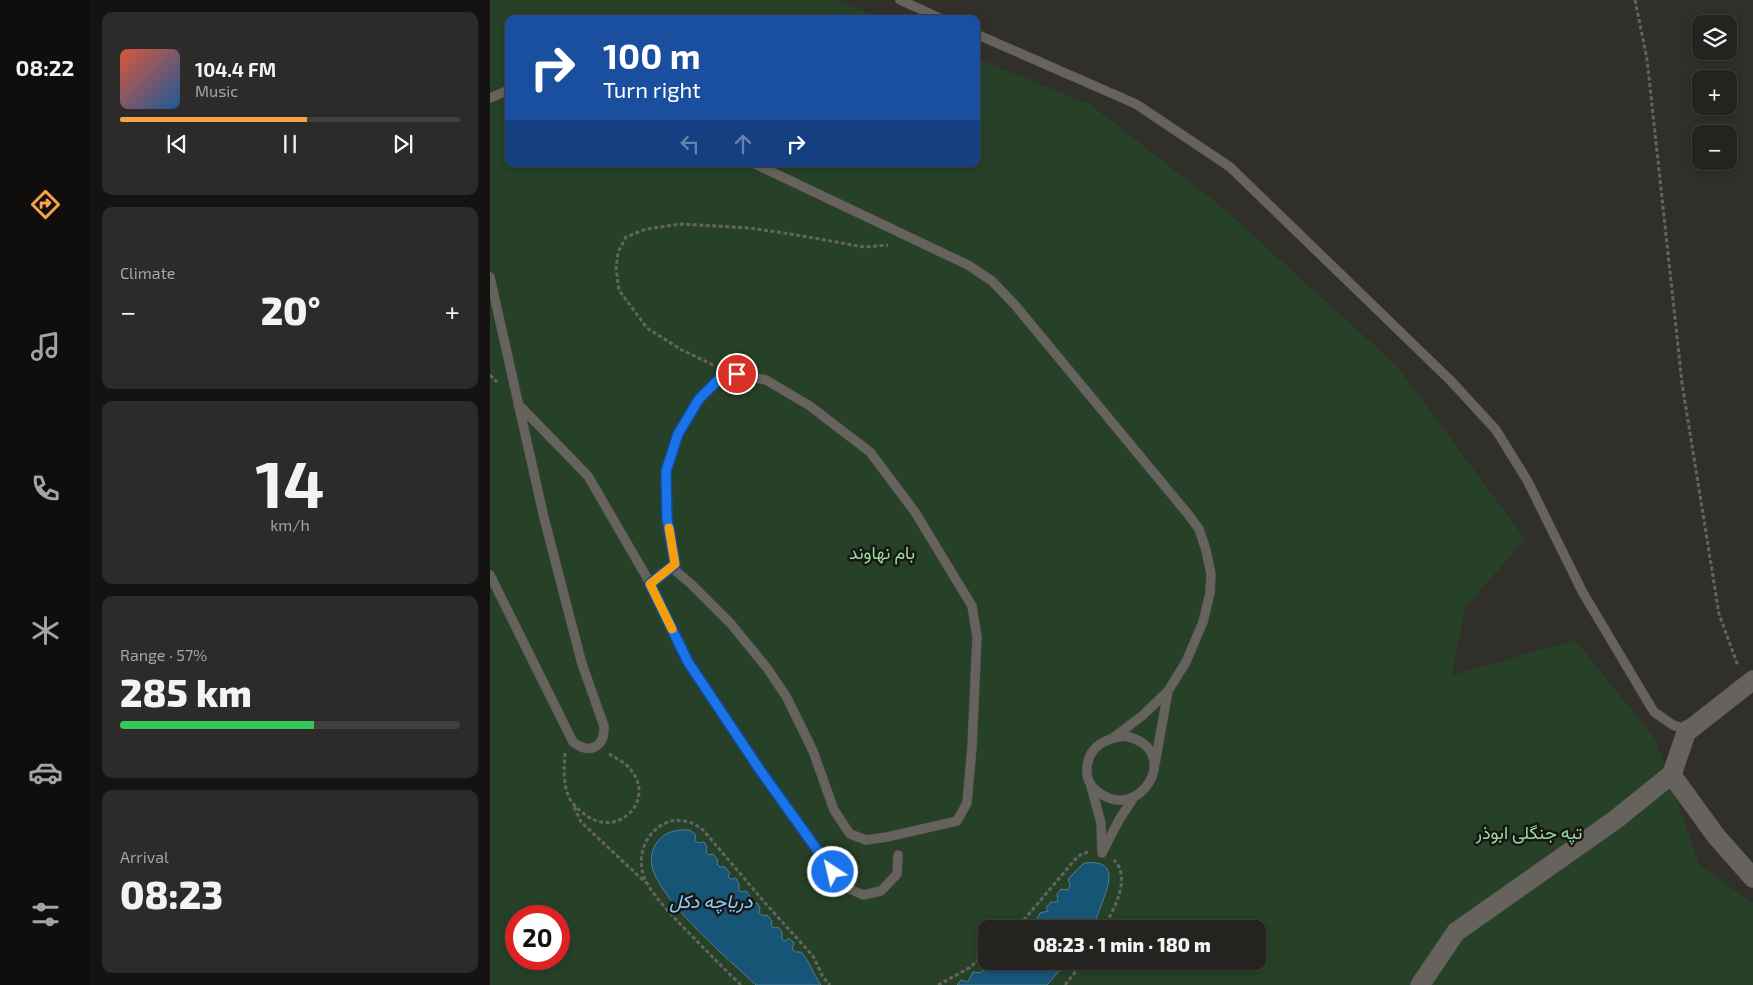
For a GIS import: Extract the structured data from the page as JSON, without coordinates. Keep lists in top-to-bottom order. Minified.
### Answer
{"water":["دریاچه دکل"],"parks":["بام نهاوند","تپه جنگلی ابوذر"],"page":{"tabs":"08:22","map_buttons":["+","−"],"turn":["100 m","Turn right"],"song":["104.4 FM","Music"],"tile":["Climate",["14","km/h"],["Range · 57%","285 km"],["Arrival","08:23"]],"heat":["−","20°","+"],"limit":"20","trip":"08:23 · 1 min · 180 m"}}
